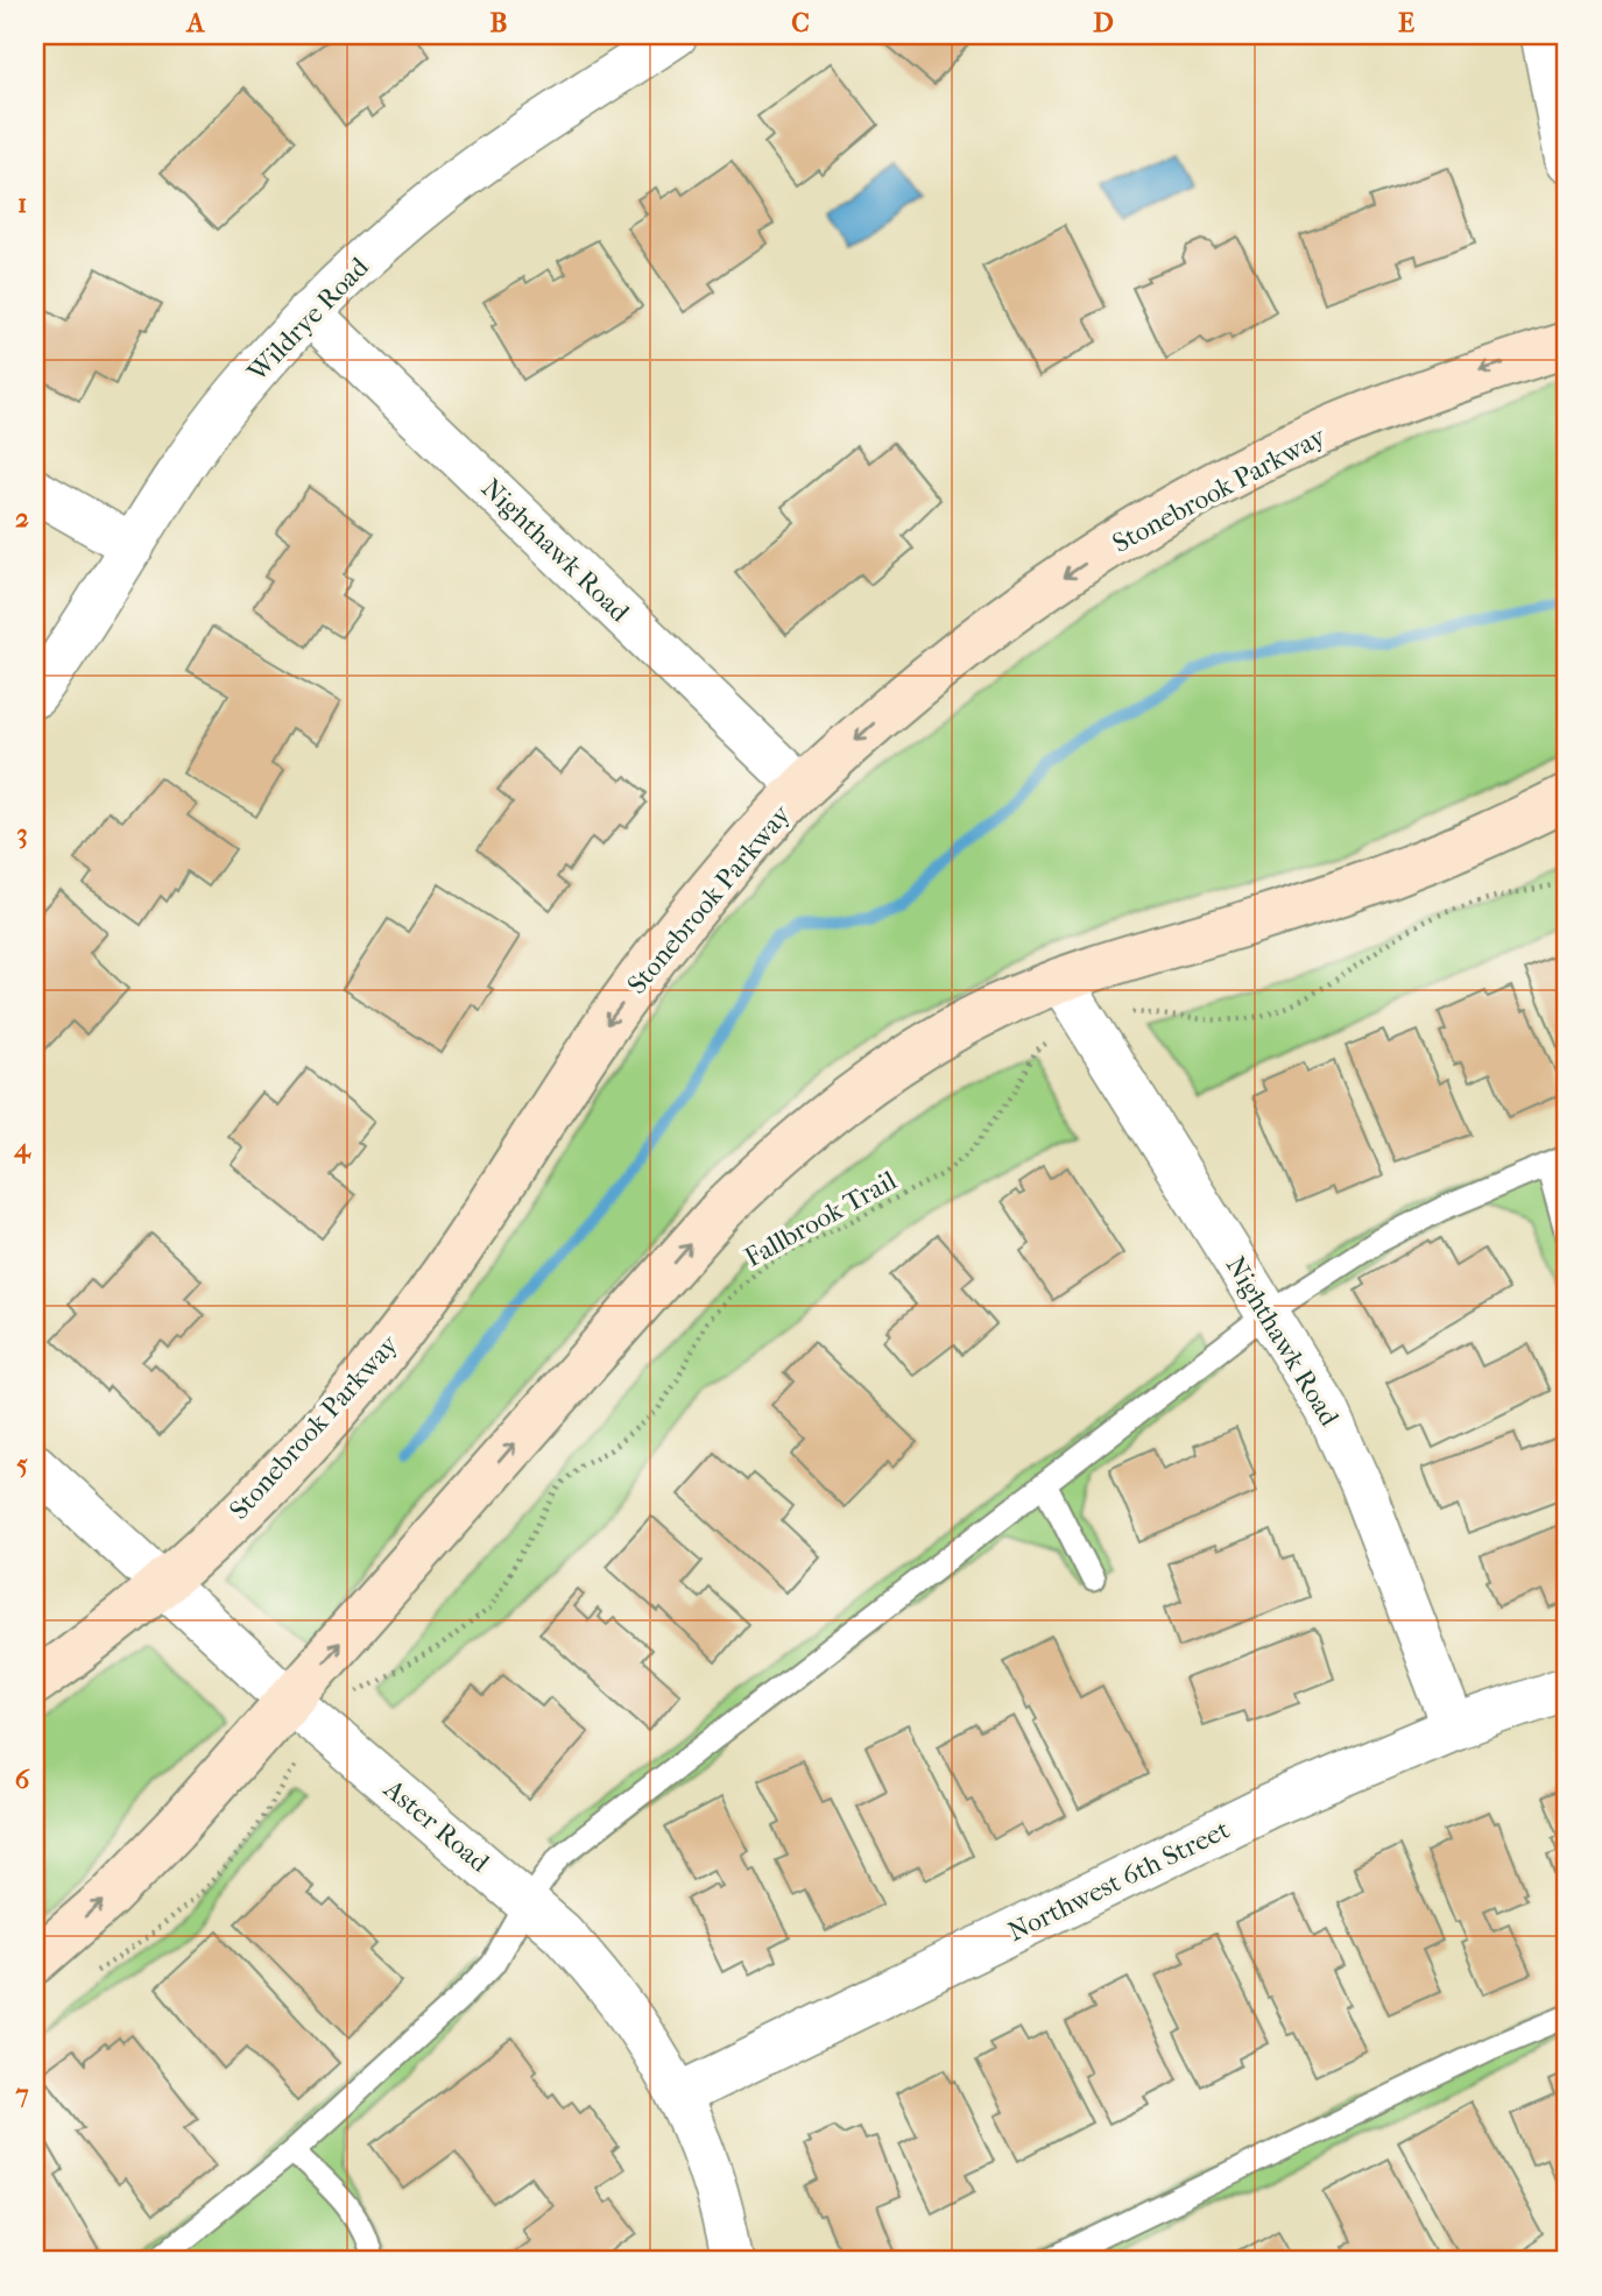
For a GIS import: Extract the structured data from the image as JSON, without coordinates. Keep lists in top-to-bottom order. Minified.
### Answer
{"streets":{"street":["Wildrye Road","Stonebrook Parkway","Nighthawk Road","Aster Road","Northwest 6th Street"],"path":["Fallbrook Trail"]},"crossings":[["Wildrye Road","Nighthawk Road"],["Stonebrook Parkway","Nighthawk Road"],["Stonebrook Parkway","Aster Road"],["Nighthawk Road","Northwest 6th Street"],["Aster Road","Northwest 6th Street"]],"grid":{"columns":["A","B","C","D","E"],"rows":["1","2","3","4","5","6","7"]}}
